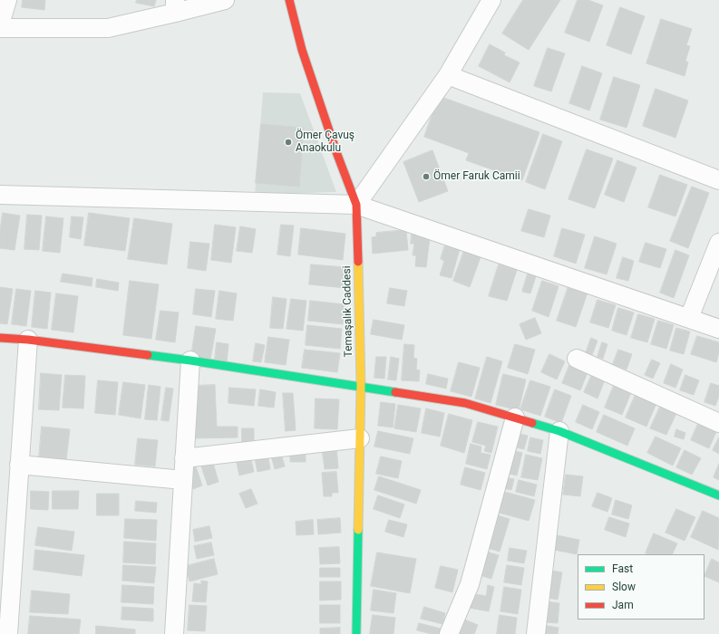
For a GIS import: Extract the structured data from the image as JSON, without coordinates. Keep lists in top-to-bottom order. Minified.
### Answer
{"streets":{"street":["Temaşalık Caddesi"]},"places":["Ömer Çavuş Anaokulu","Ömer Faruk Camii"],"legend":["Fast","Slow","Jam"]}
